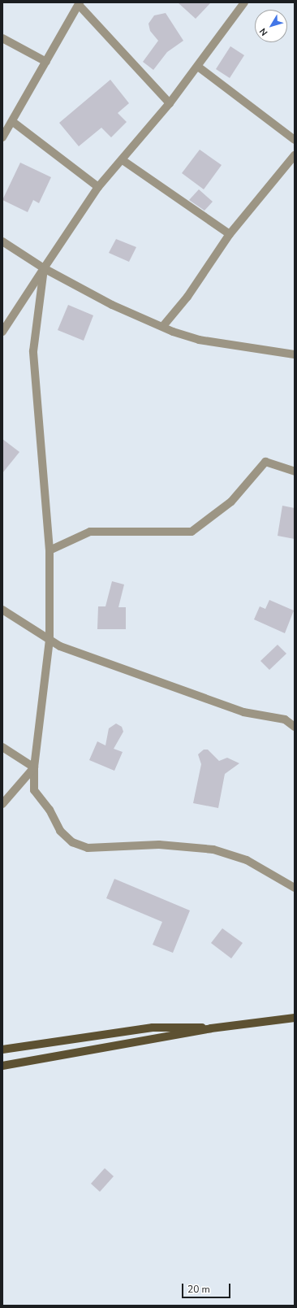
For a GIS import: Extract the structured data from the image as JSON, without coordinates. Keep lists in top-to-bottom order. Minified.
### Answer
{"scale_bar":"20 m","north":"bottom left"}
